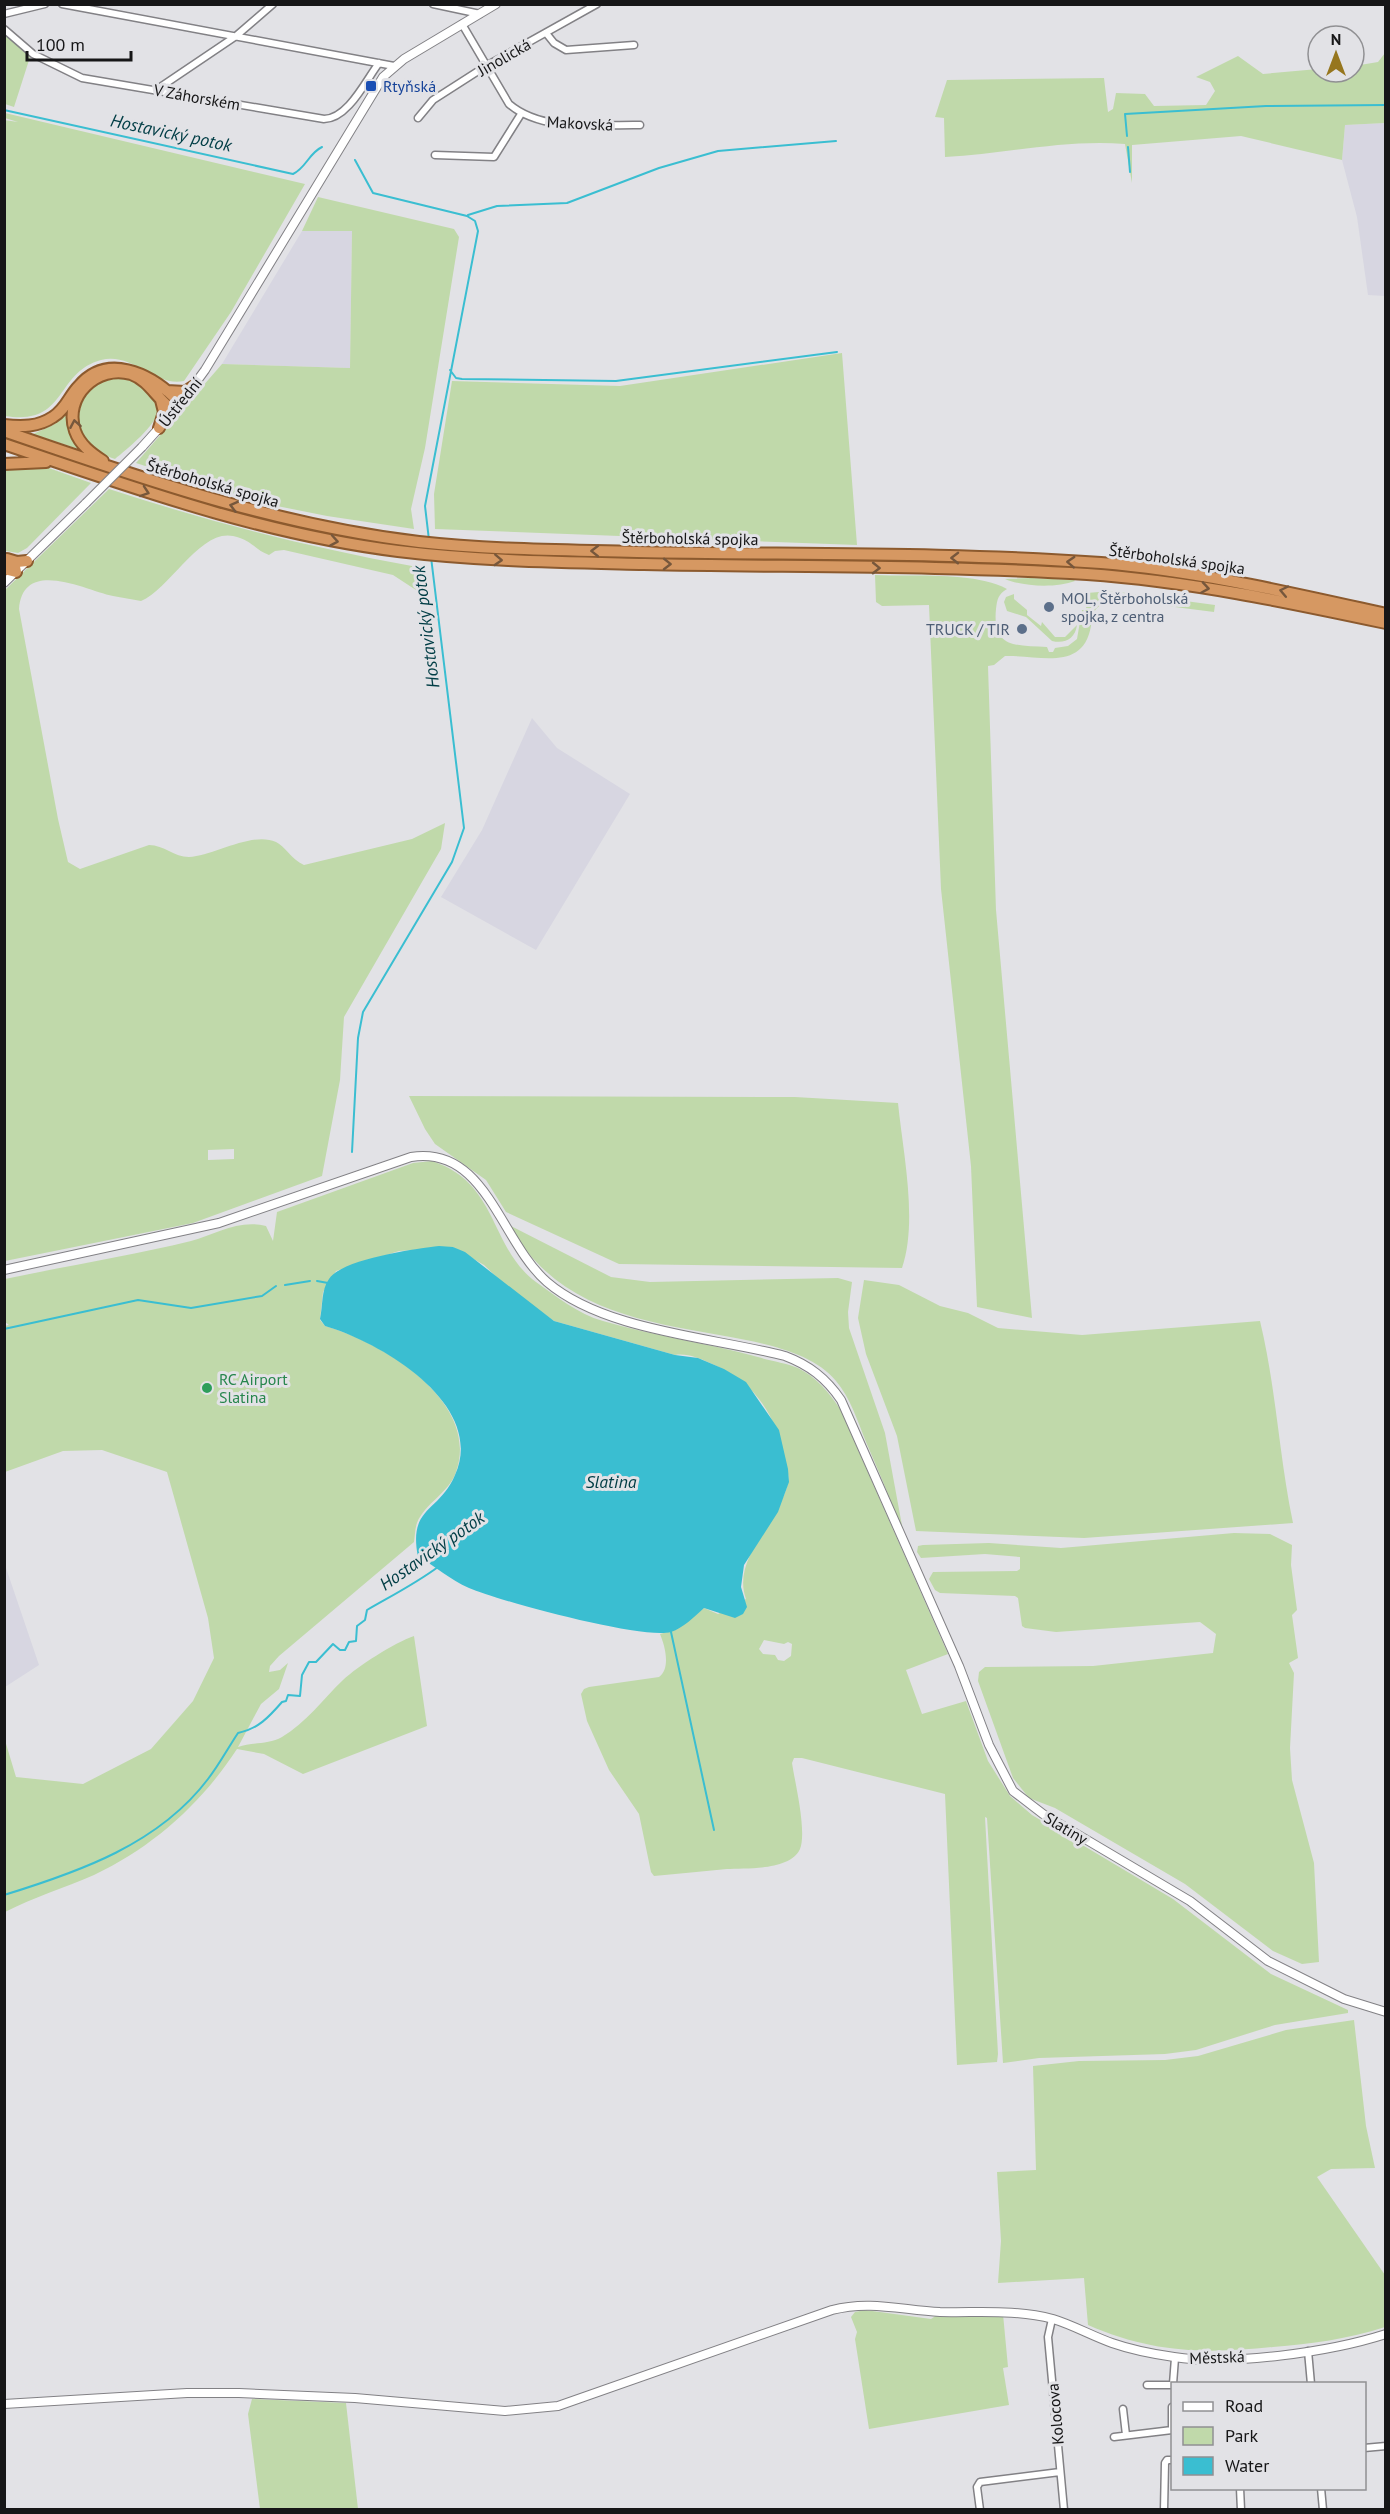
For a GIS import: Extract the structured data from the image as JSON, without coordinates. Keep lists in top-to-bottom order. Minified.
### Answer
{"streets":{"highway":["Štěrboholská spojka"],"street":["Jinolická","V Záhorském","Makovská","Ústřední","Slatiny","Městská","Kolocova"]},"crossings":[["Městská","Kolocova"]],"water":["Hostavický potok","Slatina"],"places":{"transit":["Rtyňská"],"other":["MOL, Štěrboholská spojka, z centra","TRUCK / TIR","RC Airport Slatina"]},"legend":["Road","Park","Water"],"scale_bar":"100 m","north":"top"}
